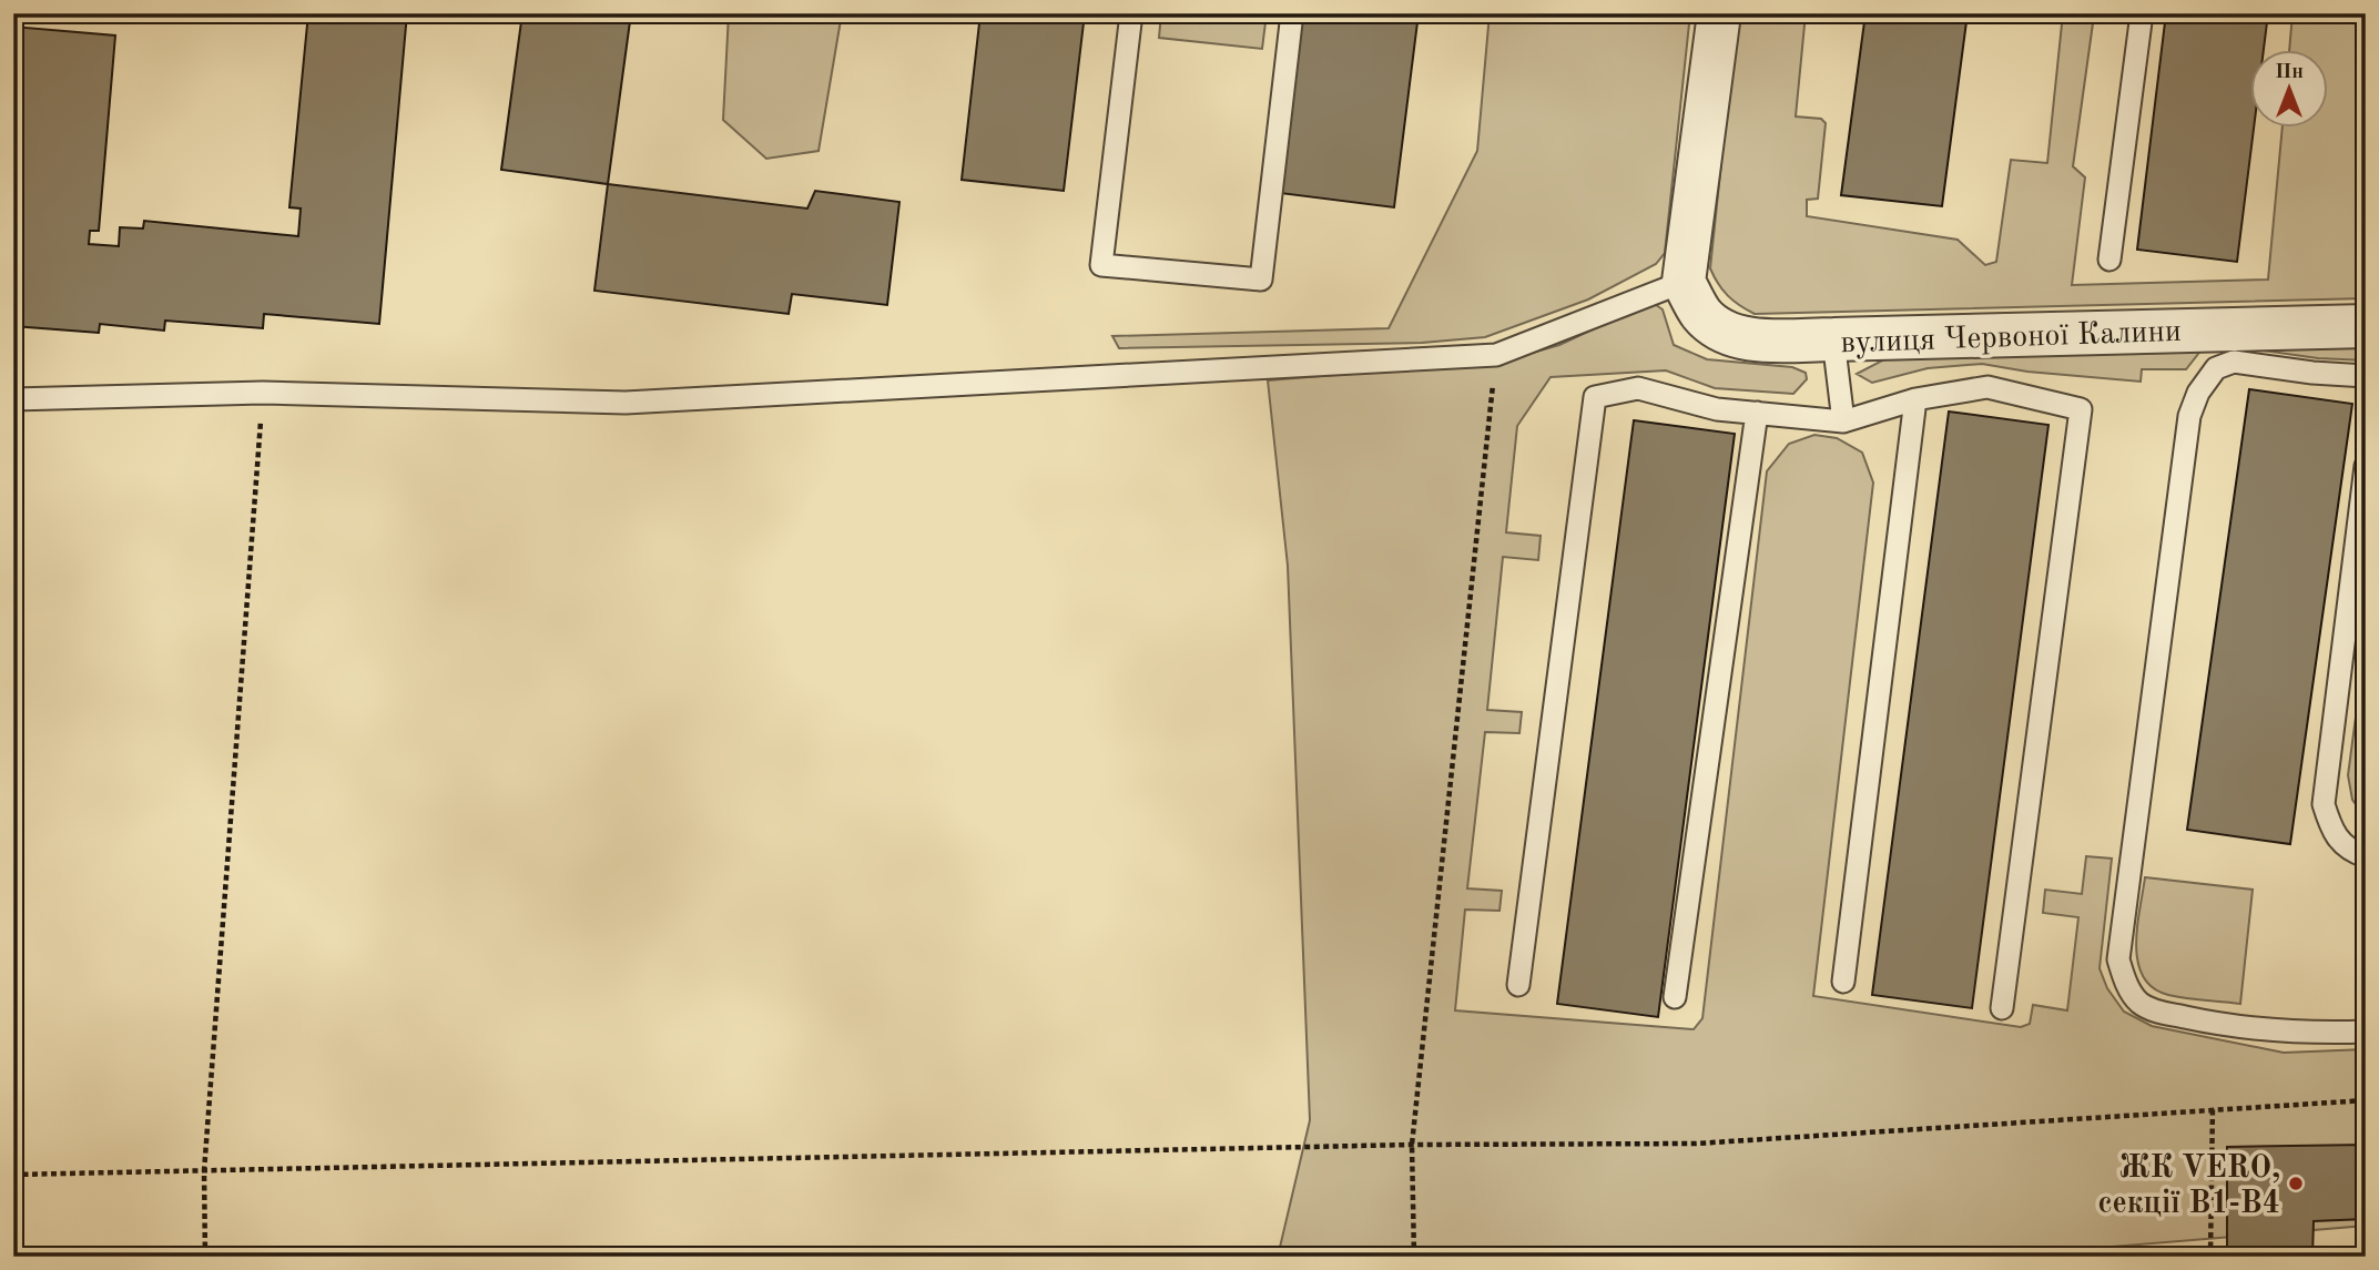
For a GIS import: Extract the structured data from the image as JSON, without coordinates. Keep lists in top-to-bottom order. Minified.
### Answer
{"streets":{"street":["вулиця Червоної Калини"]},"places":["ЖК VERO, секції В1-В4"],"north":"top"}
